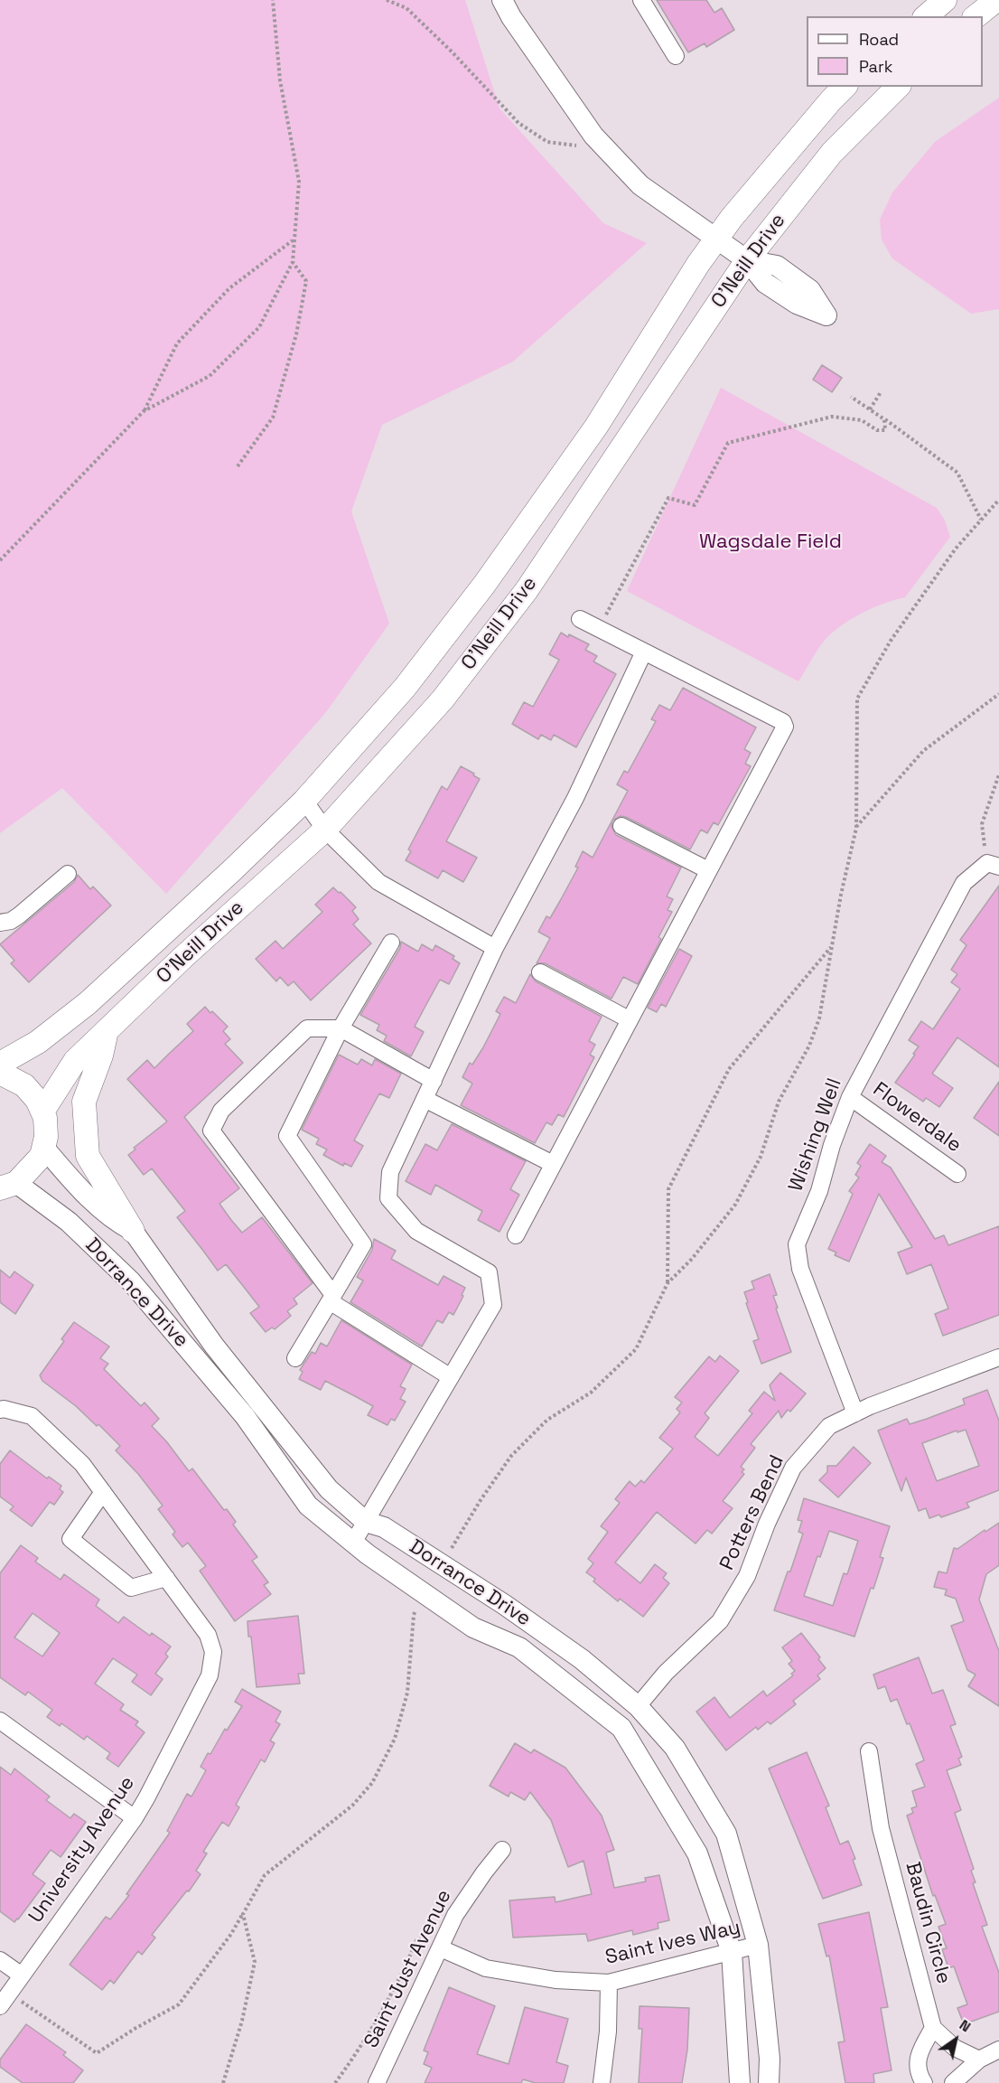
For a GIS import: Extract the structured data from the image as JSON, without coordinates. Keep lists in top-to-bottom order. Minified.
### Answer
{"streets":{"main road":["O'Neill Drive"],"street":["Flowerdale","Wishing Well","Dorrance Drive","Potters Bend","University Avenue","Baudin Circle","Saint Ives Way","Saint Just Avenue"]},"crossings":[["Flowerdale","Wishing Well"],["Wishing Well","Potters Bend"],["Dorrance Drive","Potters Bend"],["Dorrance Drive","Saint Ives Way"],["Saint Ives Way","Saint Just Avenue"]],"parks":["Wagsdale Field"],"legend":["Road","Park"],"north":"top right"}
